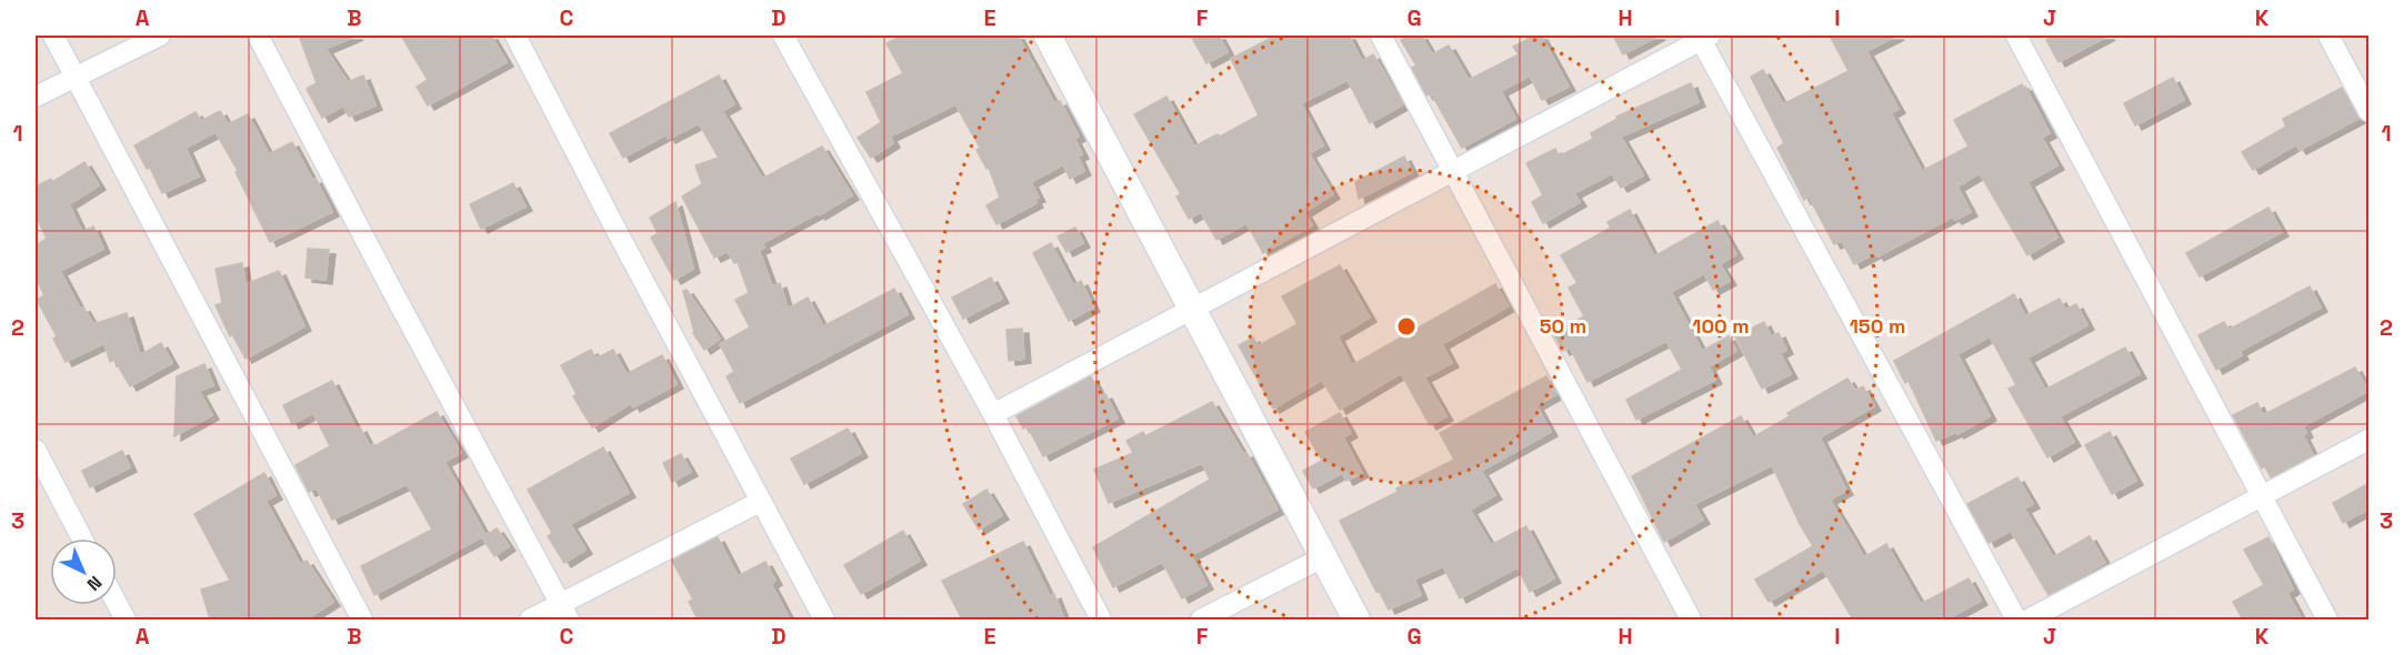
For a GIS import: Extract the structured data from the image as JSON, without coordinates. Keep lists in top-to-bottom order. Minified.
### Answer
{"north":"bottom right","grid":{"columns":["A","B","C","D","E","F","G","H","I","J","K"],"rows":["1","2","3"]},"rings":["50 m","100 m","150 m"]}
